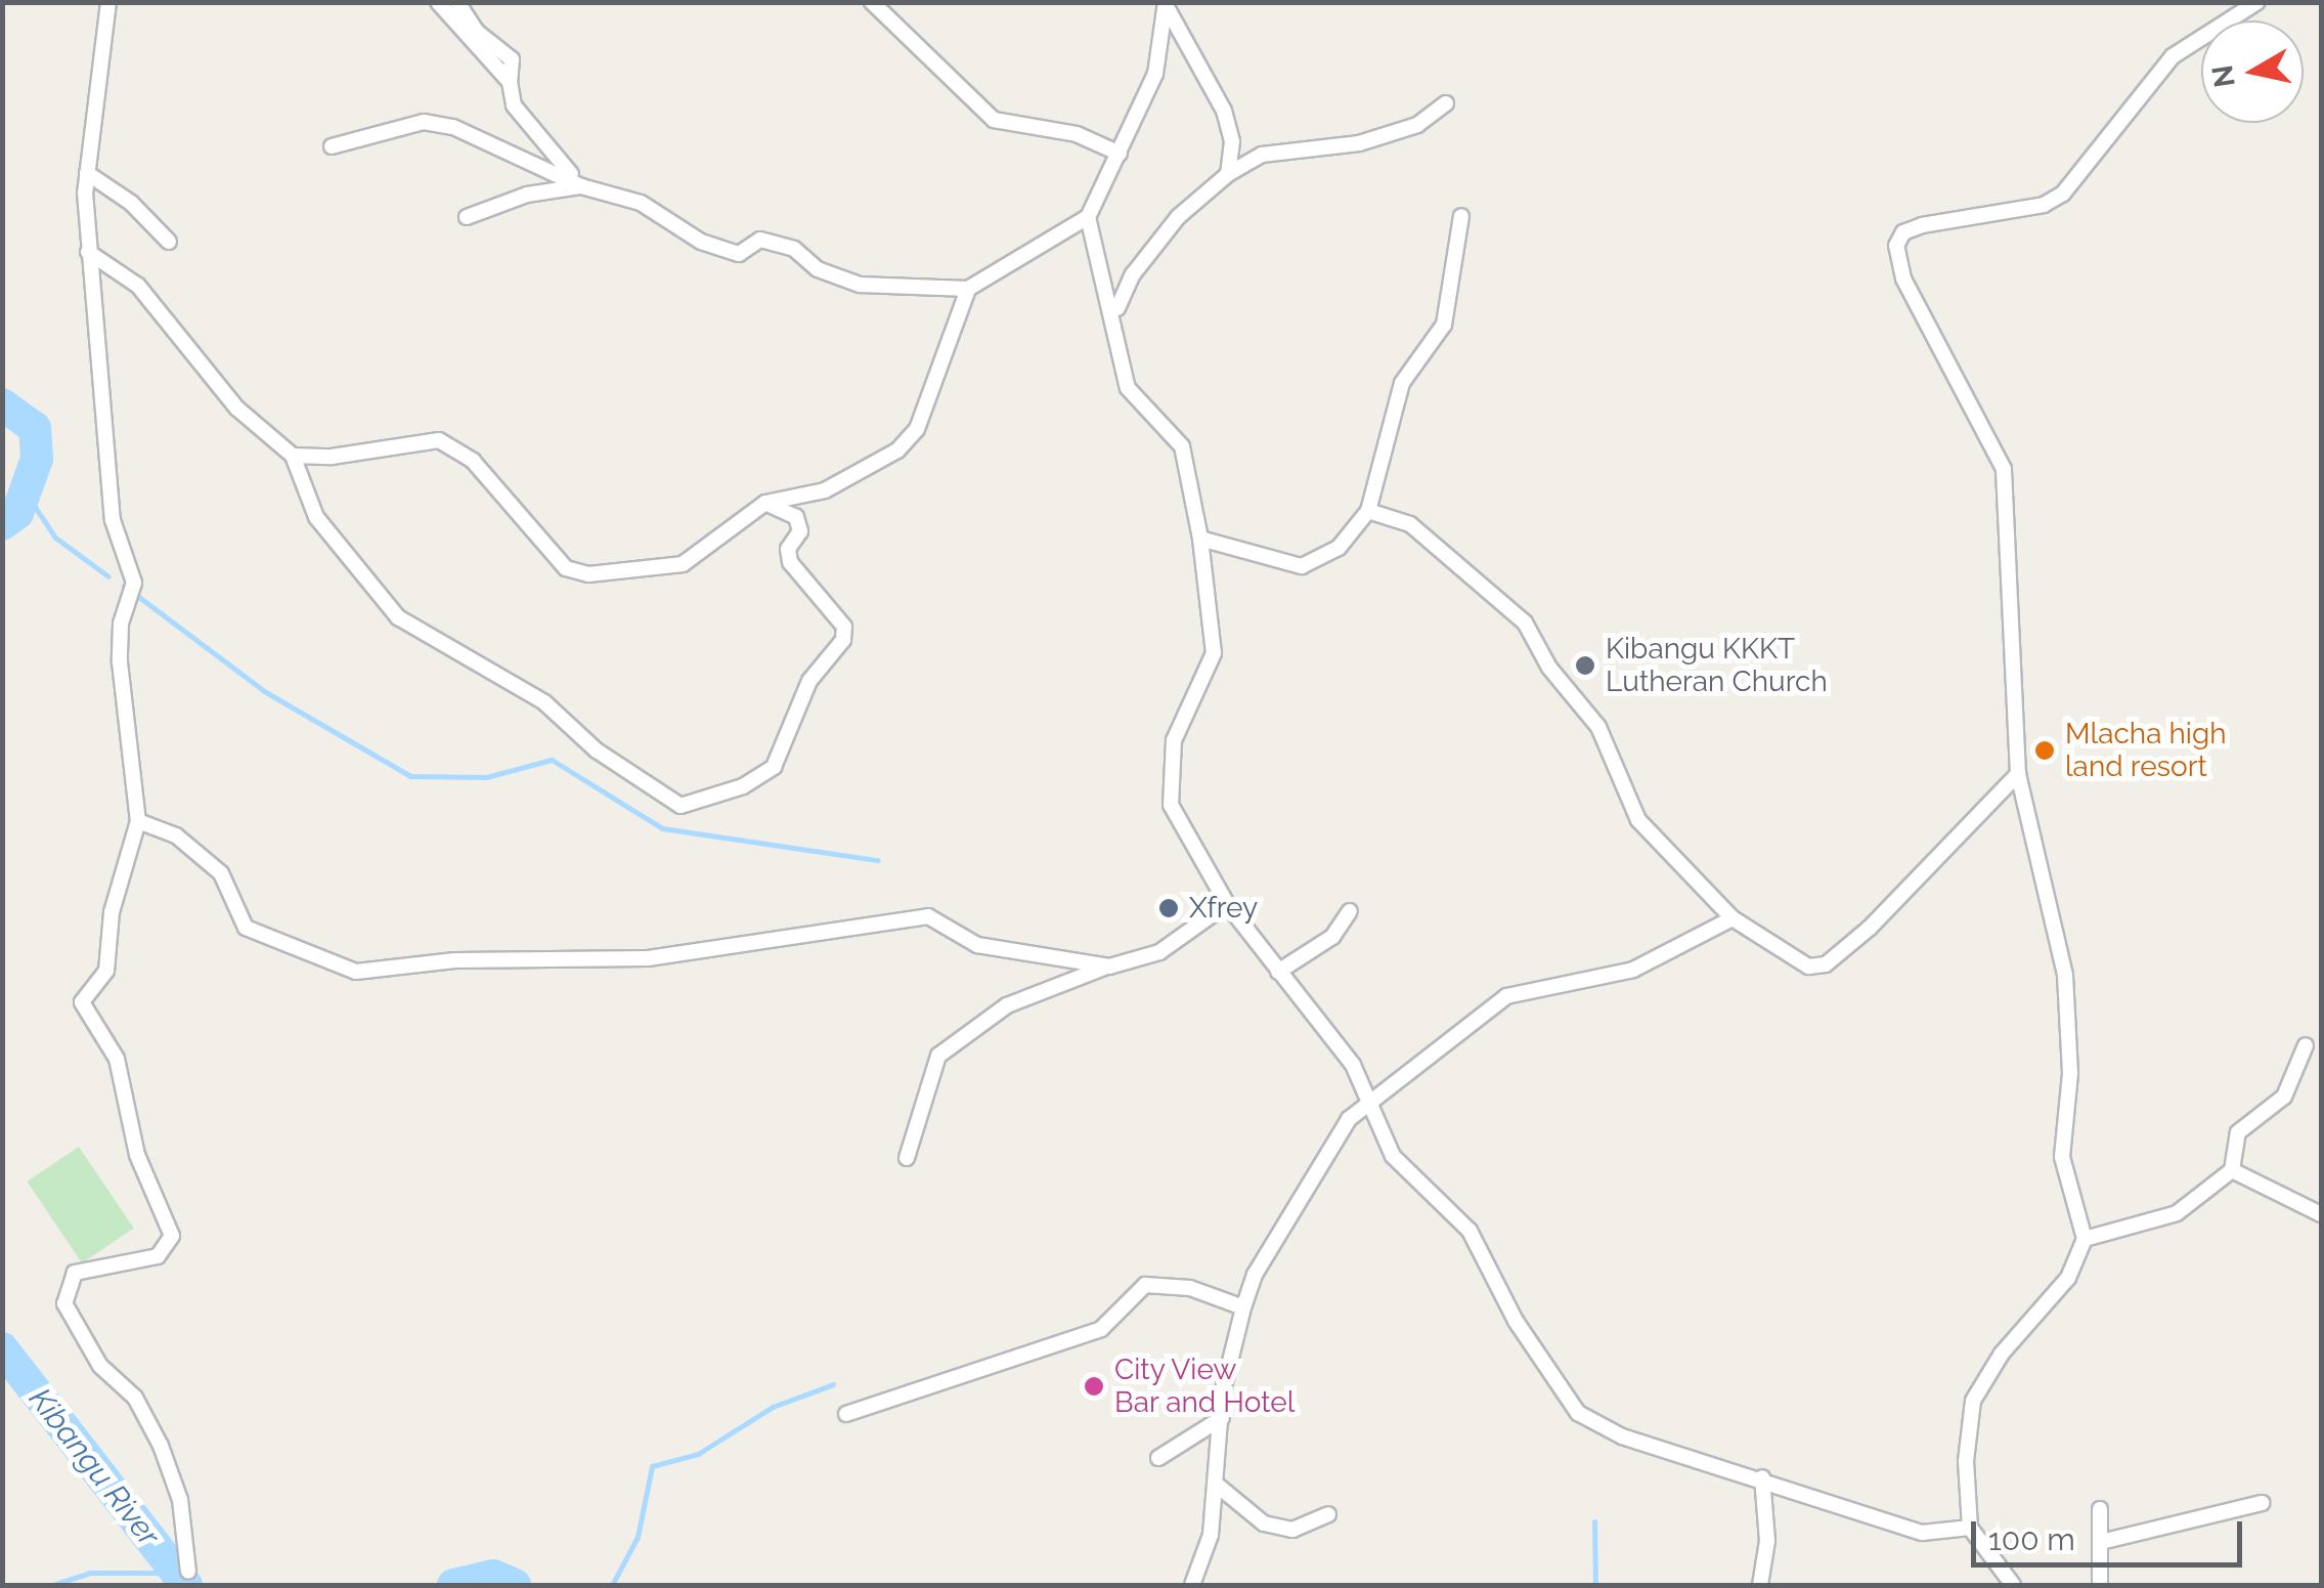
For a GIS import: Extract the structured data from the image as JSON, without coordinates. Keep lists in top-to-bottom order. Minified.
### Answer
{"water":["Kibangu River"],"places":["Kibangu KKKT Lutheran Church","Mlacha high land resort","Xfrey","City View Bar and Hotel"],"scale_bar":"100 m","north":"left"}
